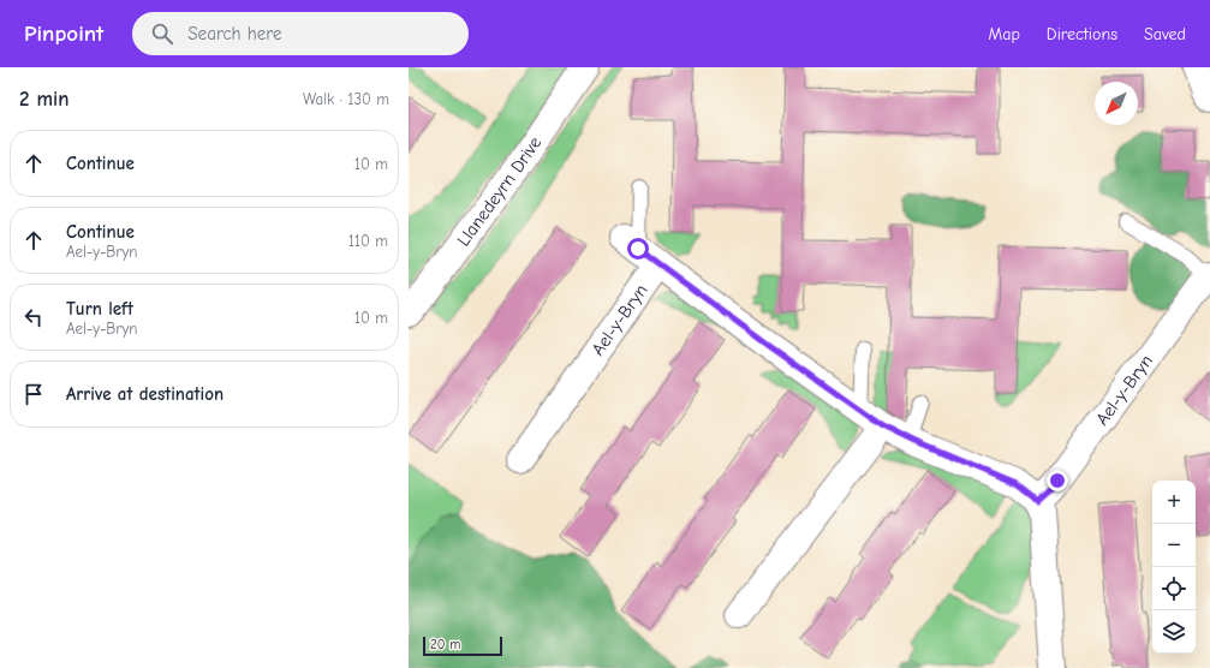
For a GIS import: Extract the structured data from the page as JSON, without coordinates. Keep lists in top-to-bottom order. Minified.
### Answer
{"streets":{"street":["Llanedeyrn Drive","Ael-y-Bryn"]},"scale_bar":"20 m","north":"bottom left","page":{"header":"Pinpoint","search":"Search here","nav":["Map","Directions","Saved"],"heading":["2 min","Walk · 130 m"],"list":[["Continue","10 m"],["Continue","Ael-y-Bryn","110 m"],["Turn left","Ael-y-Bryn","10 m"],"Arrive at destination"],"map_buttons":["+","−"],"scale":"20 m"}}
